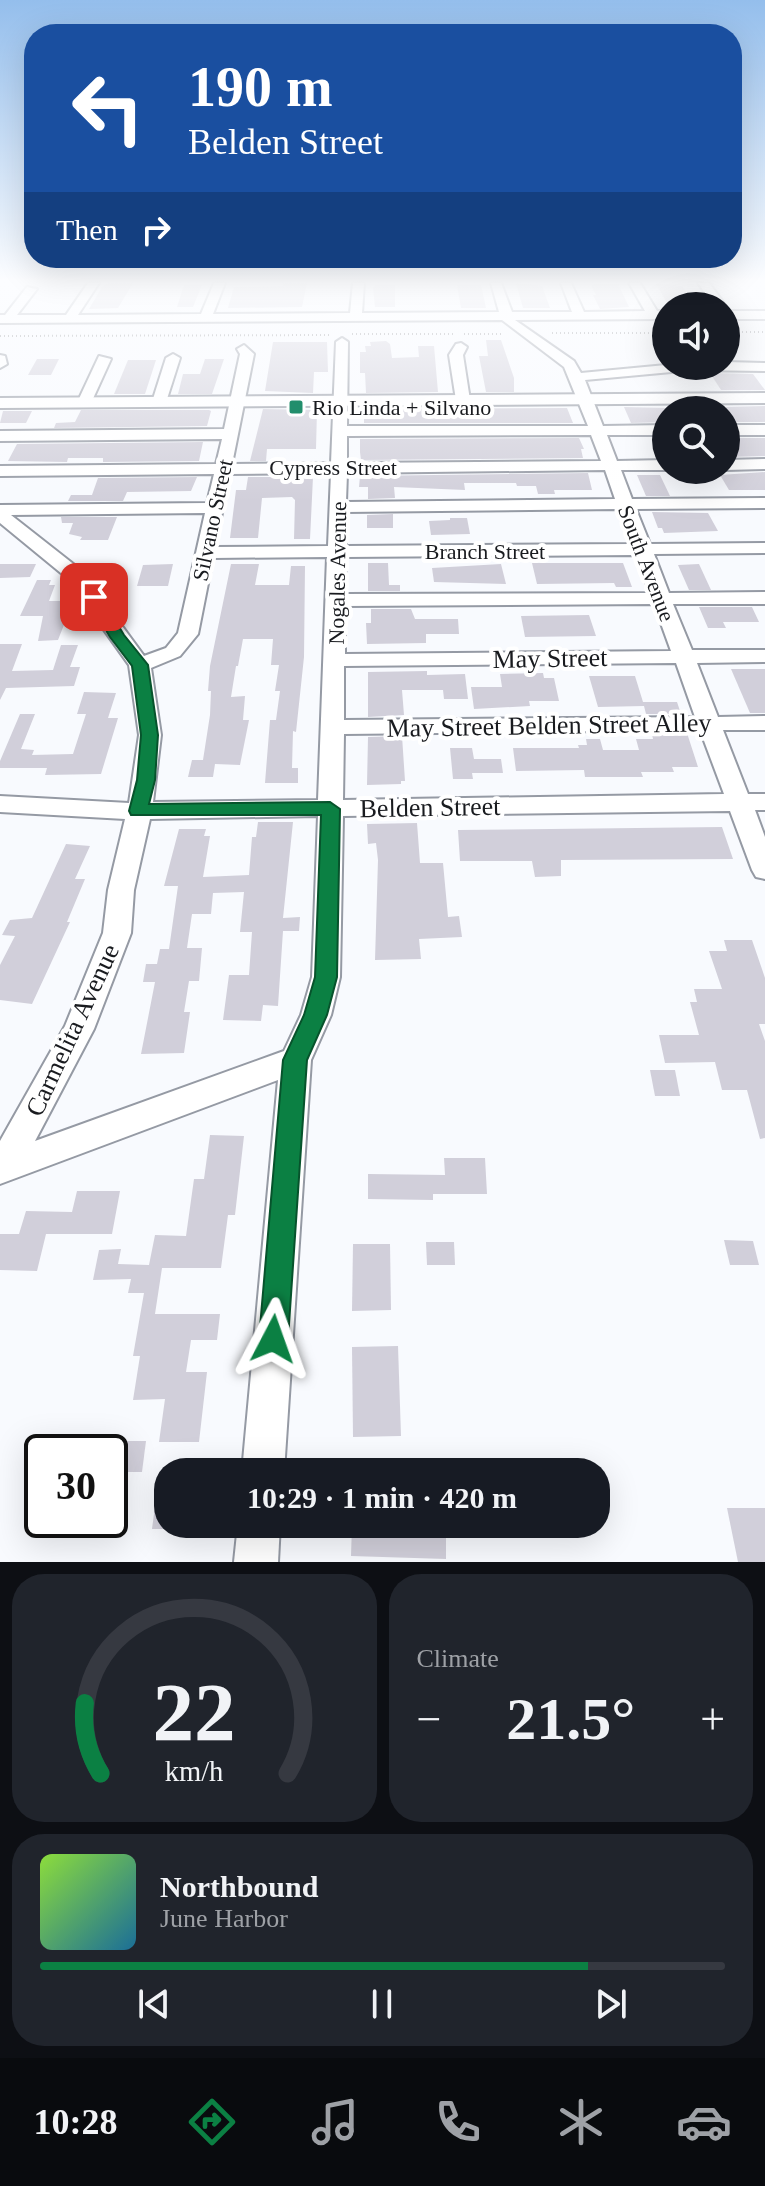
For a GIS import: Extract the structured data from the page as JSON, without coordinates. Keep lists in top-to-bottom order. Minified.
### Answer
{"streets":{"street":["Cypress Street","Silvano Street","Branch Street","South Avenue","Nogales Avenue","May Street","May Street Belden Street Alley","Belden Street","Carmelita Avenue"]},"crossings":[["Cypress Street","Silvano Street"],["Cypress Street","South Avenue"],["Cypress Street","Nogales Avenue"],["Silvano Street","Branch Street"],["Silvano Street","Carmelita Avenue"],["Branch Street","South Avenue"],["Branch Street","Nogales Avenue"],["South Avenue","May Street"],["South Avenue","May Street Belden Street Alley"],["South Avenue","Belden Street"],["Nogales Avenue","May Street"],["Nogales Avenue","May Street Belden Street Alley"],["Nogales Avenue","Belden Street"],["Belden Street","Carmelita Avenue"]],"places":{"transit":["Rio Linda + Silvano"]},"page":{"turn":["190 m","Belden Street"],"then":"Then","limit":"30","trip":"10:29 · 1 min · 420 m","tile":"Climate","heat":["−","21.5°","+"],"song":["Northbound","June Harbor"],"tabs":"10:28","gauge":["22","km/h"]}}
